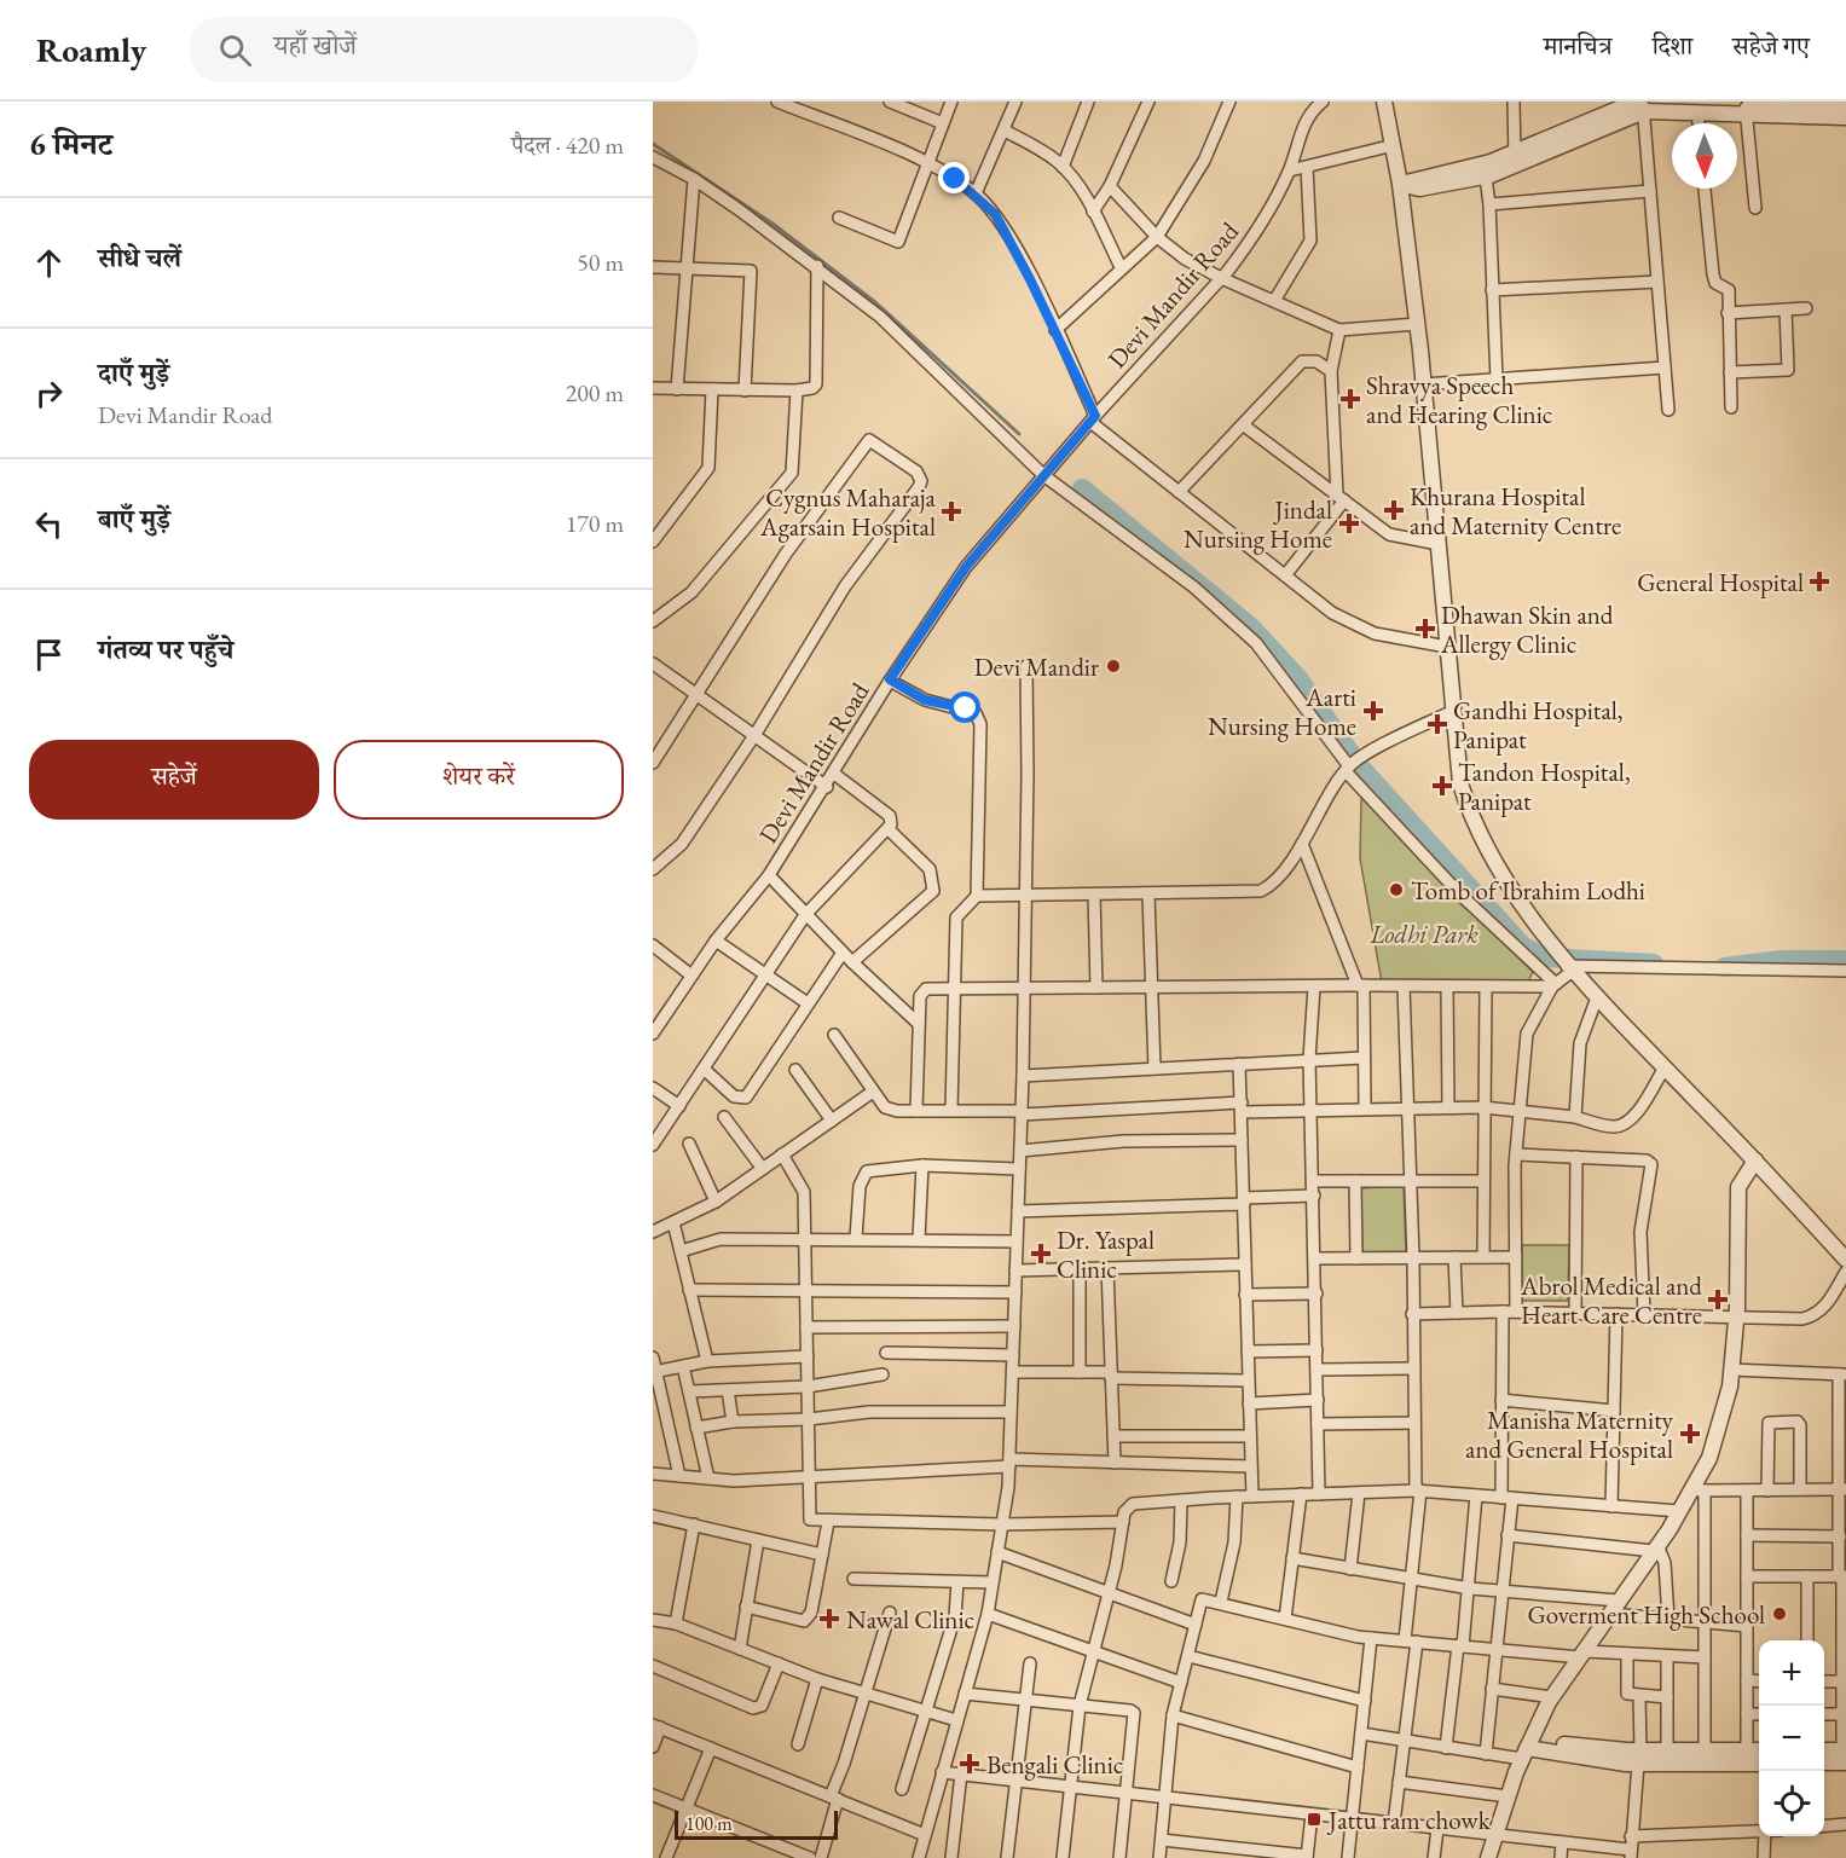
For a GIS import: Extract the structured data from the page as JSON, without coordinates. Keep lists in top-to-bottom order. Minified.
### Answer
{"streets":{"street":["Devi Mandir Road"]},"parks":["Lodhi Park"],"places":{"health":["Shravya Speech and Hearing Clinic","Khurana Hospital and Maternity Centre","Cygnus Maharaja Agarsain Hospital","Jindal Nursing Home","General Hospital","Dhawan Skin and Allergy Clinic","Aarti Nursing Home","Gandhi Hospital, Panipat","Tandon Hospital, Panipat","Dr. Yaspal Clinic","Abrol Medical and Heart Care Centre","Manisha Maternity and General Hospital","Nawal Clinic","Bengali Clinic"],"other":["Devi Mandir","Tomb of Ibrahim Lodhi","Goverment High School"],"transit":["Jattu ram chowk"]},"scale_bar":"100 m","north":"bottom","page":{"header":"Roamly","search":"यहाँ खोजें","nav":["मानचित्र","दिशा","सहेजे गए"],"heading":["6 मिनट","पैदल · 420 m"],"list":[["सीधे चलें","50 m"],["दाएँ मुड़ें","Devi Mandir Road","200 m"],["बाएँ मुड़ें","170 m"],"गंतव्य पर पहुँचे"],"buttons":["सहेजें","शेयर करें"],"map_buttons":["+","−"],"scale":"100 m"}}
